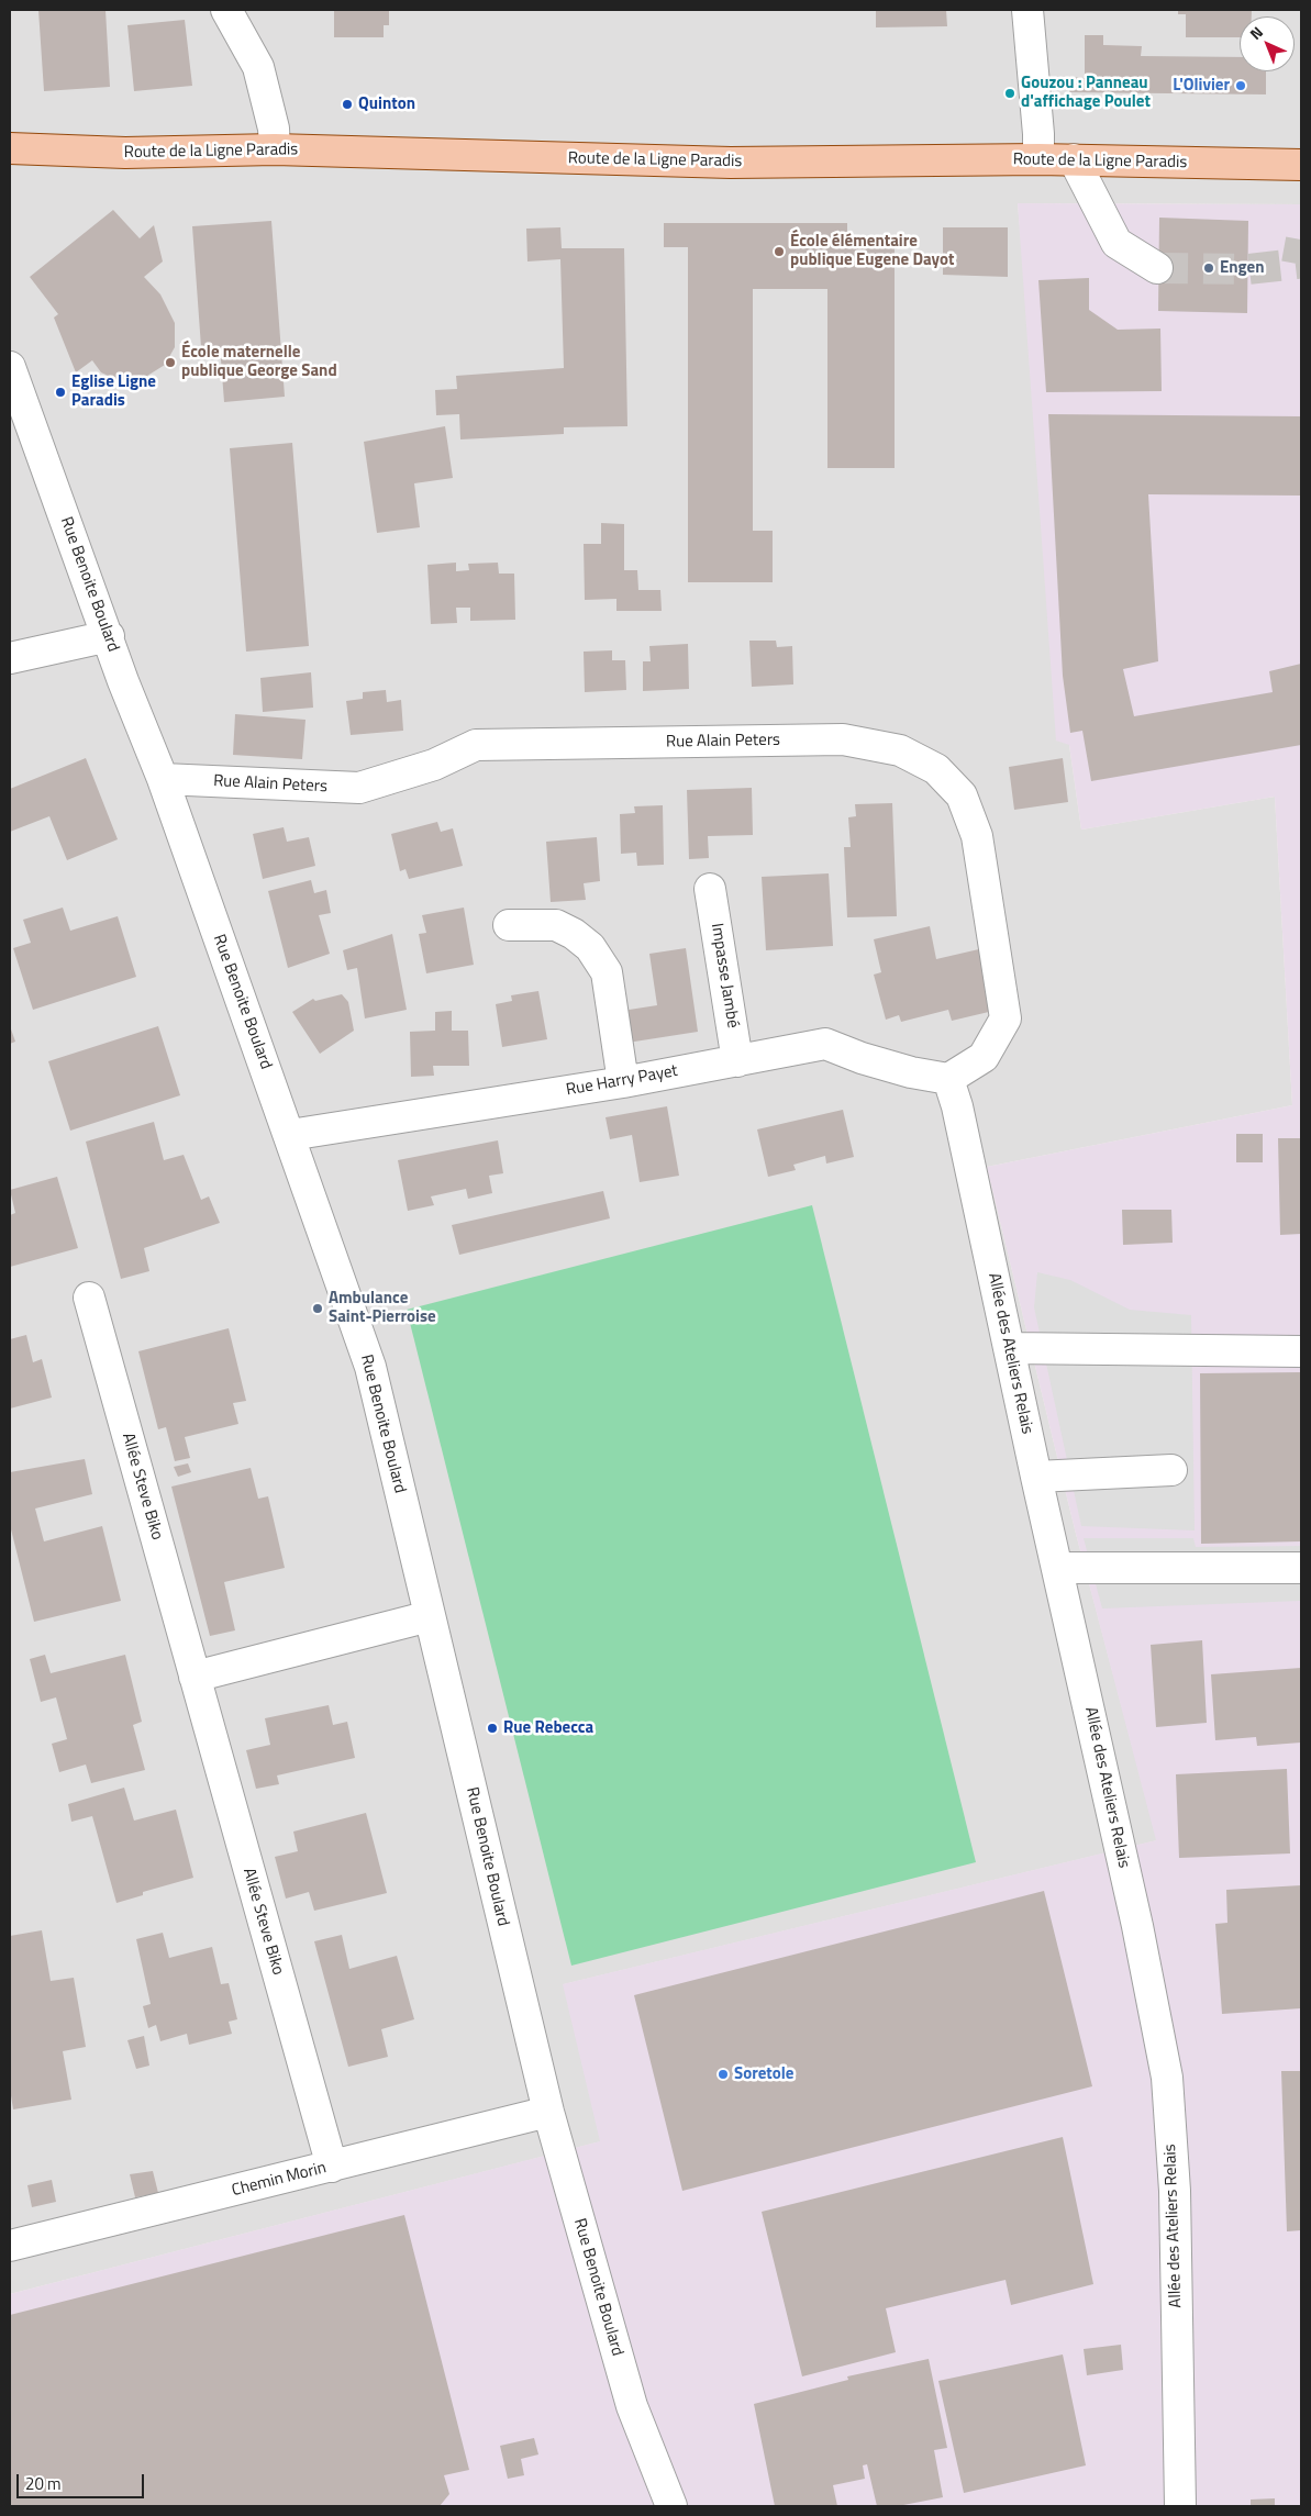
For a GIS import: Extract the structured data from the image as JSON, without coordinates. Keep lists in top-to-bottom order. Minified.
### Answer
{"streets":{"main road":["Route de la Ligne Paradis"],"street":["Rue Benoite Boulard","Rue Alain Peters","Impasse Jambé","Rue Harry Payet","Allée des Ateliers Relais","Allée Steve Biko","Chemin Morin"]},"crossings":[["Rue Benoite Boulard","Rue Alain Peters"],["Rue Benoite Boulard","Rue Harry Payet"],["Rue Benoite Boulard","Chemin Morin"],["Rue Alain Peters","Rue Harry Payet"],["Rue Alain Peters","Allée des Ateliers Relais"],["Impasse Jambé","Rue Harry Payet"],["Rue Harry Payet","Allée des Ateliers Relais"],["Allée Steve Biko","Chemin Morin"]],"places":["L'Olivier","Gouzou : Panneau d'affichage Poulet","Quinton","École élémentaire publique Eugene Dayot","Engen","École maternelle publique George Sand","Eglise Ligne Paradis","Ambulance Saint-Pierroise","Rue Rebecca","Soretole"],"scale_bar":"20 m","north":"top left"}
